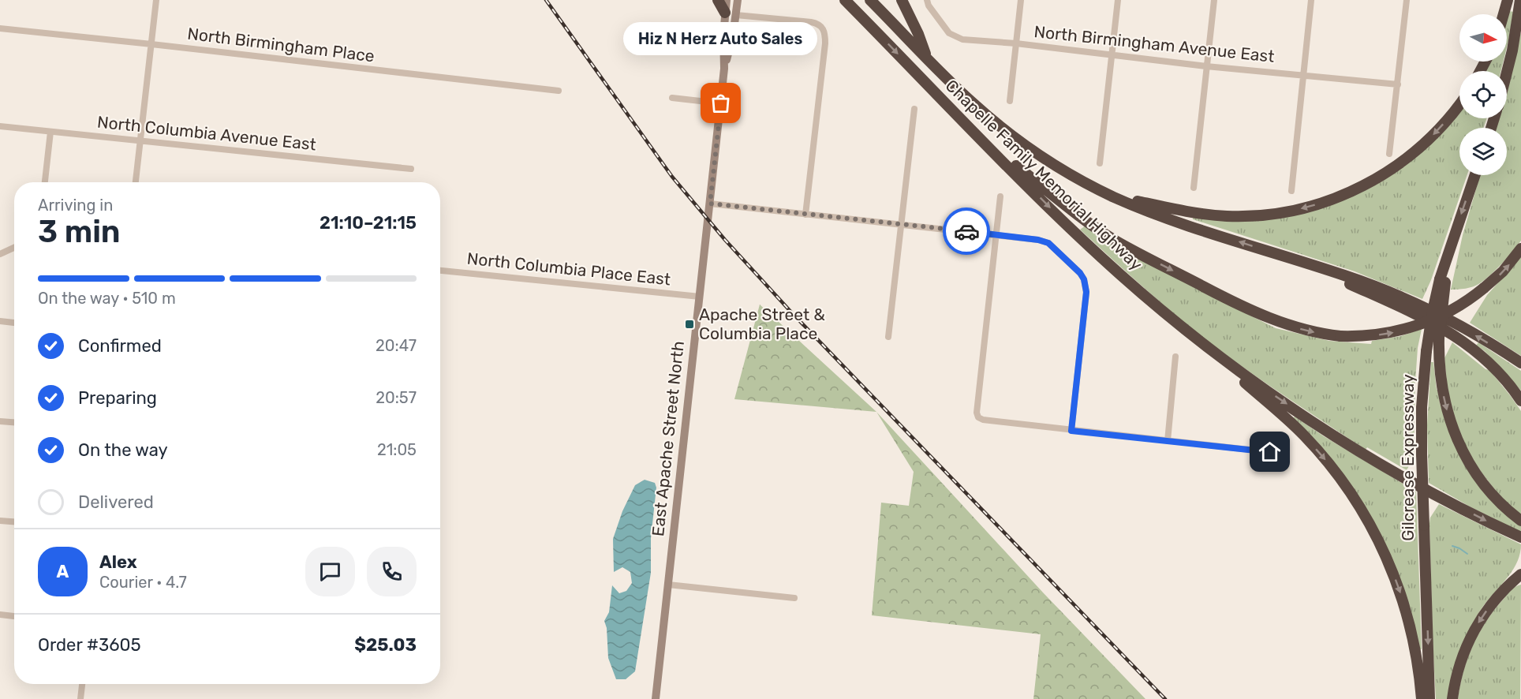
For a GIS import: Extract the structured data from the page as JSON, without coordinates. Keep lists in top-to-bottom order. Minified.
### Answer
{"streets":{"highway":["Chapelle Family Memorial Highway","Gilcrease Expressway"],"main road":["East Apache Street North"],"street":["North Birmingham Avenue East","North Birmingham Place","North Columbia Avenue East","North Columbia Place East"]},"crossings":[["North Columbia Place East","East Apache Street North"]],"one_way":["Gilcrease Expressway"],"places":{"other":["Hiz N Herz Auto Sales"],"transit":["Apache Street & Columbia Place"]},"north":"right","page":{"bubble":"Hiz N Herz Auto Sales","heading":["3 min","Arriving in","21:10–21:15"],"panel":["Alex","Courier · 4.7","Order #3605","$25.03"],"bar":"On the way · 510 m","list":[["Confirmed","20:47"],["Preparing","20:57"],["On the way","21:05"],"Delivered"],"round":"A"}}
